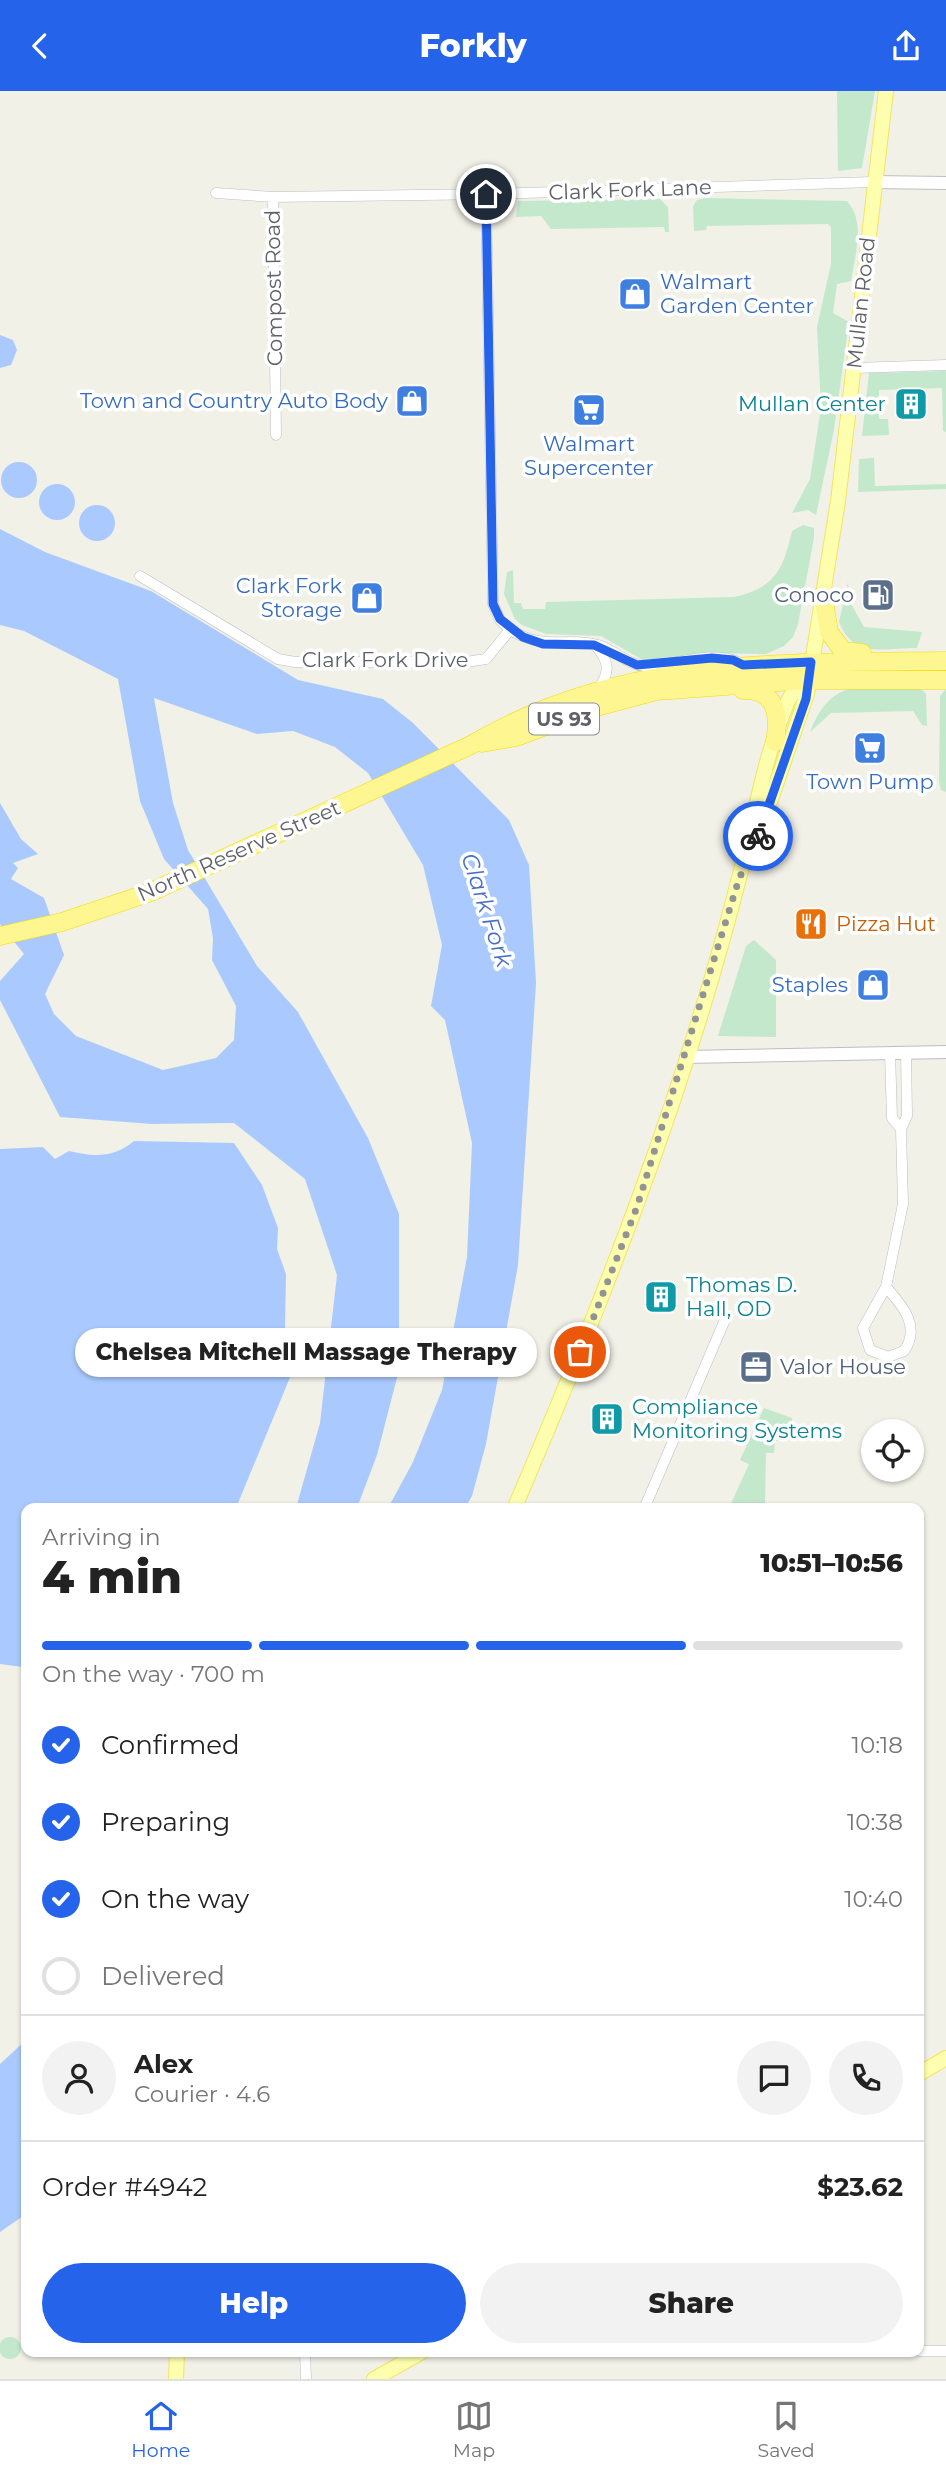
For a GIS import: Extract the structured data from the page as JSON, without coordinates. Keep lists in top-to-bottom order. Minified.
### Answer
{"streets":{"highway":["US 93","North Reserve Street"],"main road":["Mullan Road"],"street":["Clark Fork Lane","Compost Road","Clark Fork Drive"]},"crossings":[["Clark Fork Lane","Compost Road"],["Clark Fork Lane","Mullan Road"],["Mullan Road","North Reserve Street"],["US 93","North Reserve Street"]],"water":["Clark Fork"],"places":{"shop":["Walmart Garden Center","Town and Country Auto Body","Clark Fork Storage","Staples"],"building":["Mullan Center","Thomas D. Hall, OD","Compliance Monitoring Systems"],"supermarket":["Walmart Supercenter","Town Pump"],"fuel station":["Conoco"],"restaurant":["Pizza Hut"],"other":["Chelsea Mitchell Massage Therapy"],"office":["Valor House"]},"page":{"header":"Forkly","bubble":"Chelsea Mitchell Massage Therapy","heading":["4 min","Arriving in","10:51–10:56"],"panel":["Alex","Courier · 4.6","Order #4942","$23.62"],"bar":"On the way · 700 m","list":[["Confirmed","10:18"],["Preparing","10:38"],["On the way","10:40"],"Delivered"],"buttons":["Help","Share"],"tabs":["Home","Map","Saved"]}}
